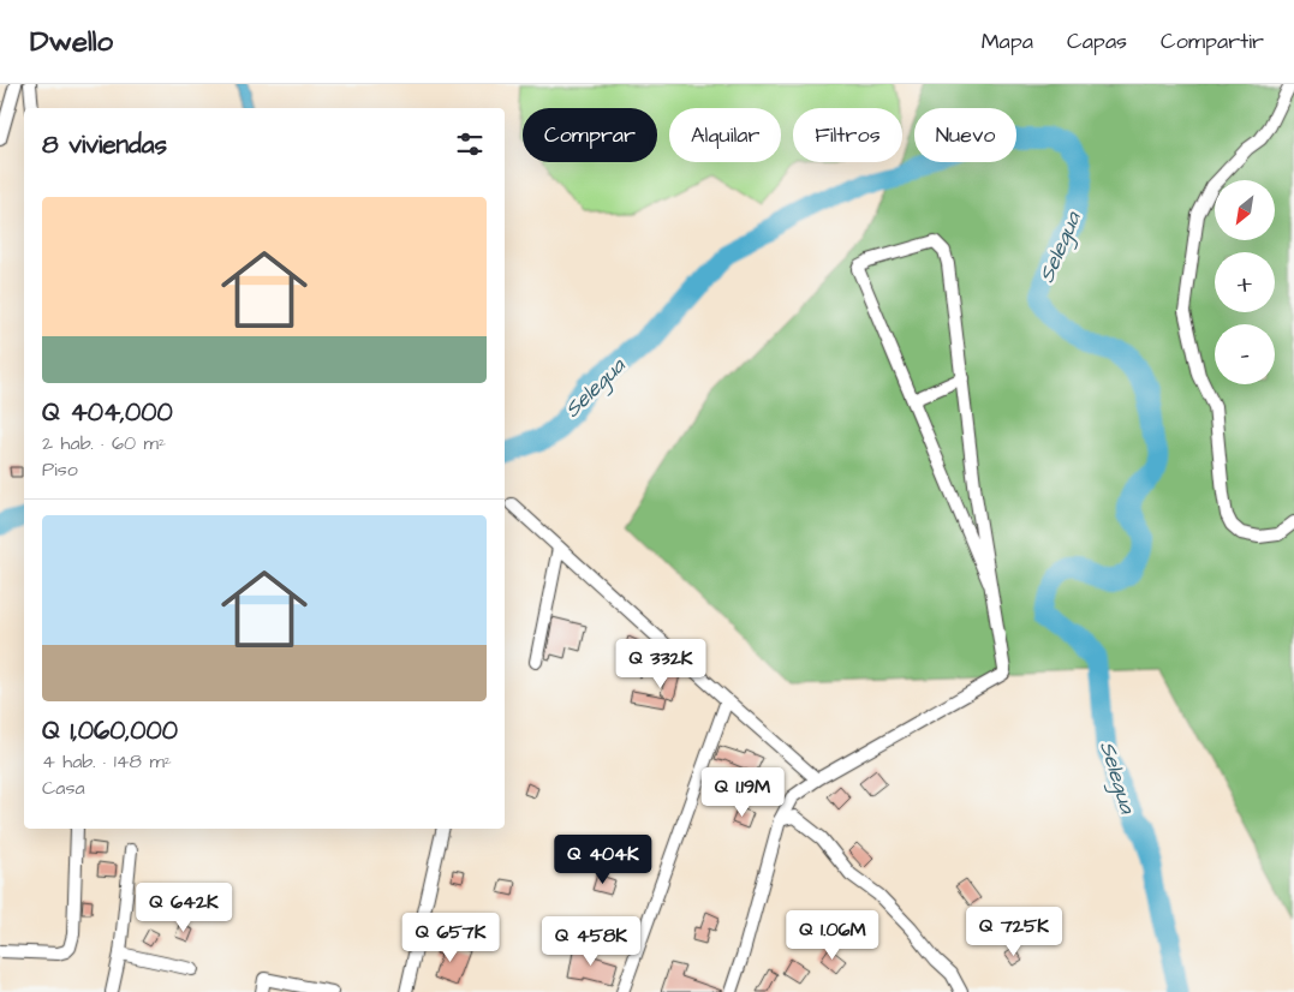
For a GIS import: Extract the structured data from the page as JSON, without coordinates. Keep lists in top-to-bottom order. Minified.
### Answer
{"water":["Selegua"],"north":"bottom left","page":{"header":"Dwello","nav":["Mapa","Capas","Compartir"],"chip":["Comprar","Alquilar","Filtros","Nuevo"],"heading":"8 viviendas","map_buttons":["+","−"],"list":[{"name":"Q 404,000","note":"2 hab. · 60 m² · Piso"},{"name":"Q 1,060,000","note":"4 hab. · 148 m² · Casa"}],"price":["Q 332K","Q 1.19M","Q 404K","Q 642K","Q 725K","Q 1.06M","Q 657K","Q 458K"]}}
